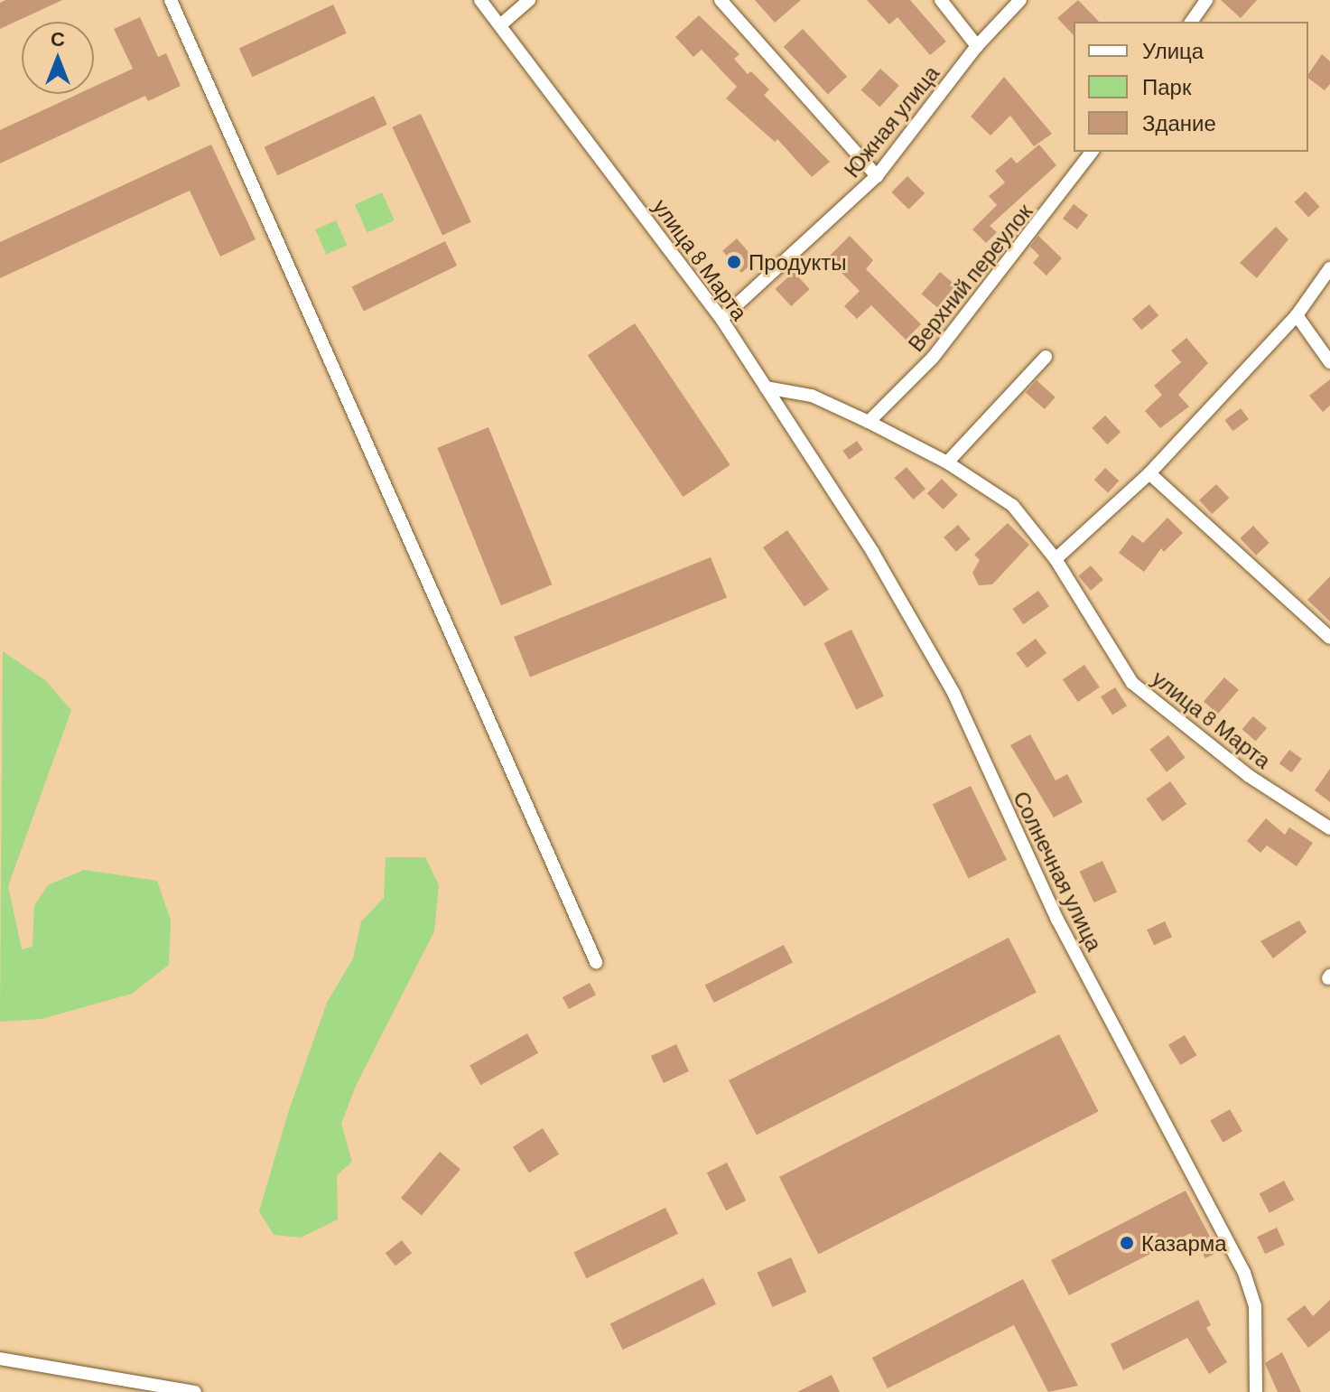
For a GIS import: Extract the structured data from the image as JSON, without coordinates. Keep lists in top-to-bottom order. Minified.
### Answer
{"streets":{"street":["Южная улица","улица 8 Марта","Верхний переулок","Солнечная улица"]},"crossings":[["Южная улица","улица 8 Марта"],["улица 8 Марта","Верхний переулок"],["улица 8 Марта","Солнечная улица"]],"places":["Продукты","Казарма"],"legend":["Улица","Парк","Здание"],"north":"top"}
